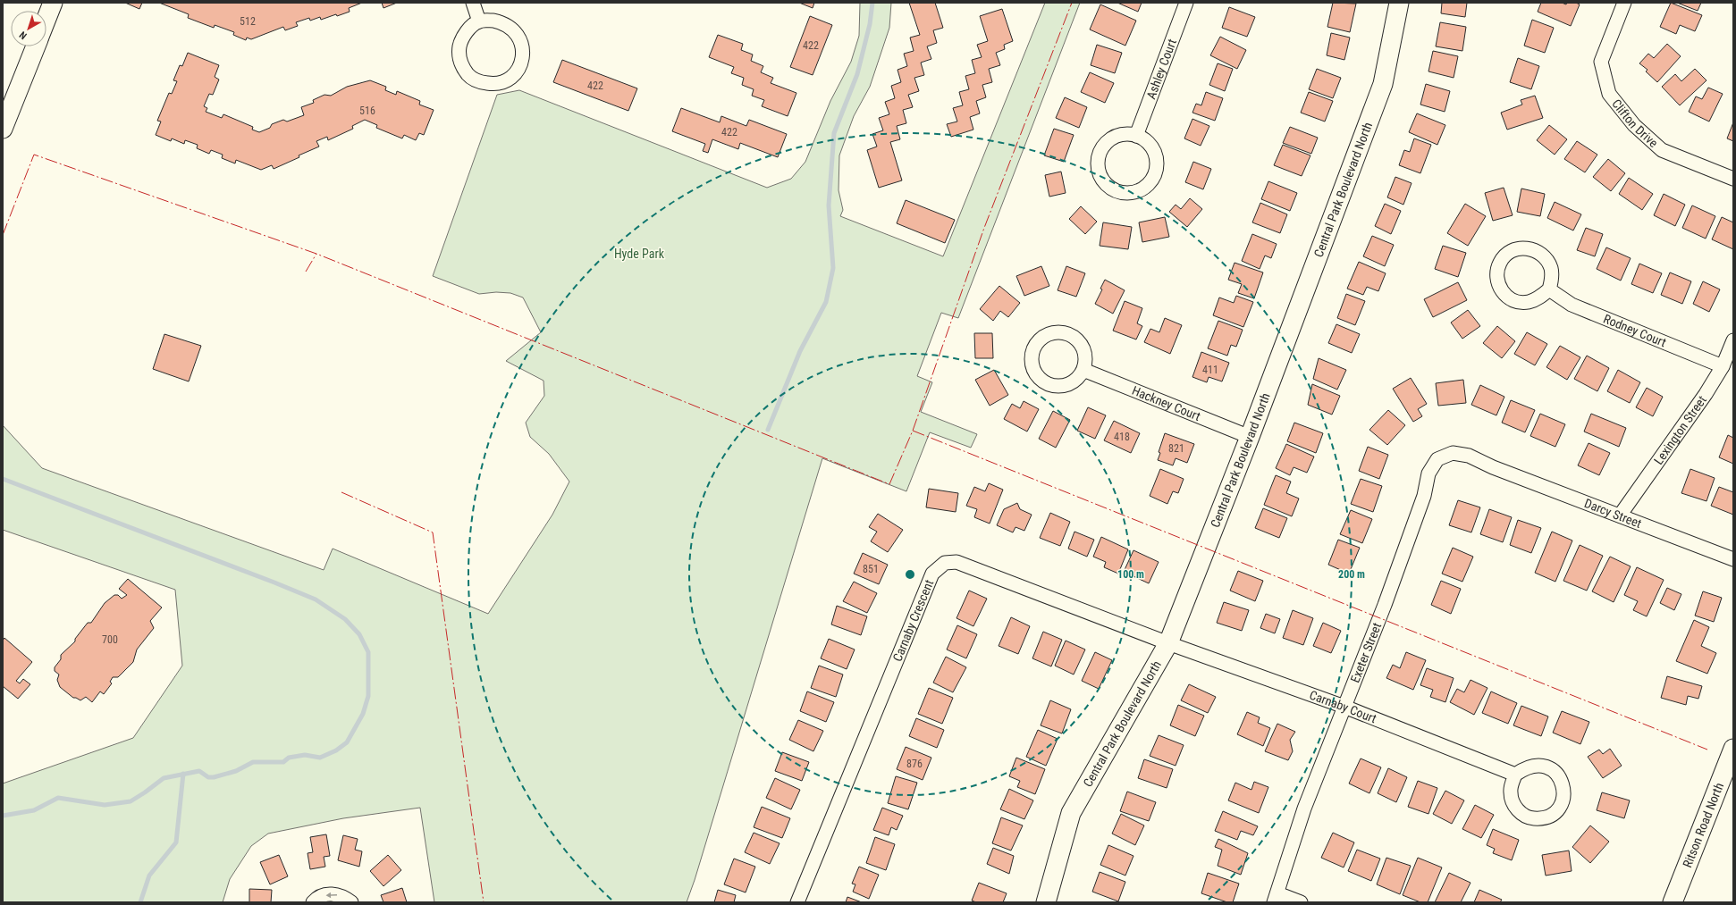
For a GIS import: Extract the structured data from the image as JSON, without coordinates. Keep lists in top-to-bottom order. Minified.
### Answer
{"streets":{"street":["Ashley Court","Clifton Drive","Central Park Boulevard North","Rodney Court","Hackney Court","Lexington Street","Darcy Street","Carnaby Crescent","Exeter Street","Carnaby Court","Ritson Road North"]},"crossings":[["Central Park Boulevard North","Hackney Court"],["Central Park Boulevard North","Carnaby Crescent"],["Central Park Boulevard North","Carnaby Court"],["Rodney Court","Lexington Street"],["Lexington Street","Darcy Street"],["Darcy Street","Exeter Street"],["Carnaby Crescent","Carnaby Court"],["Exeter Street","Carnaby Court"]],"parks":["Hyde Park"],"house_numbers":["512","422","422","516","422","411","418","821","851","700","876"],"north":"bottom left","rings":["100 m","200 m"]}
